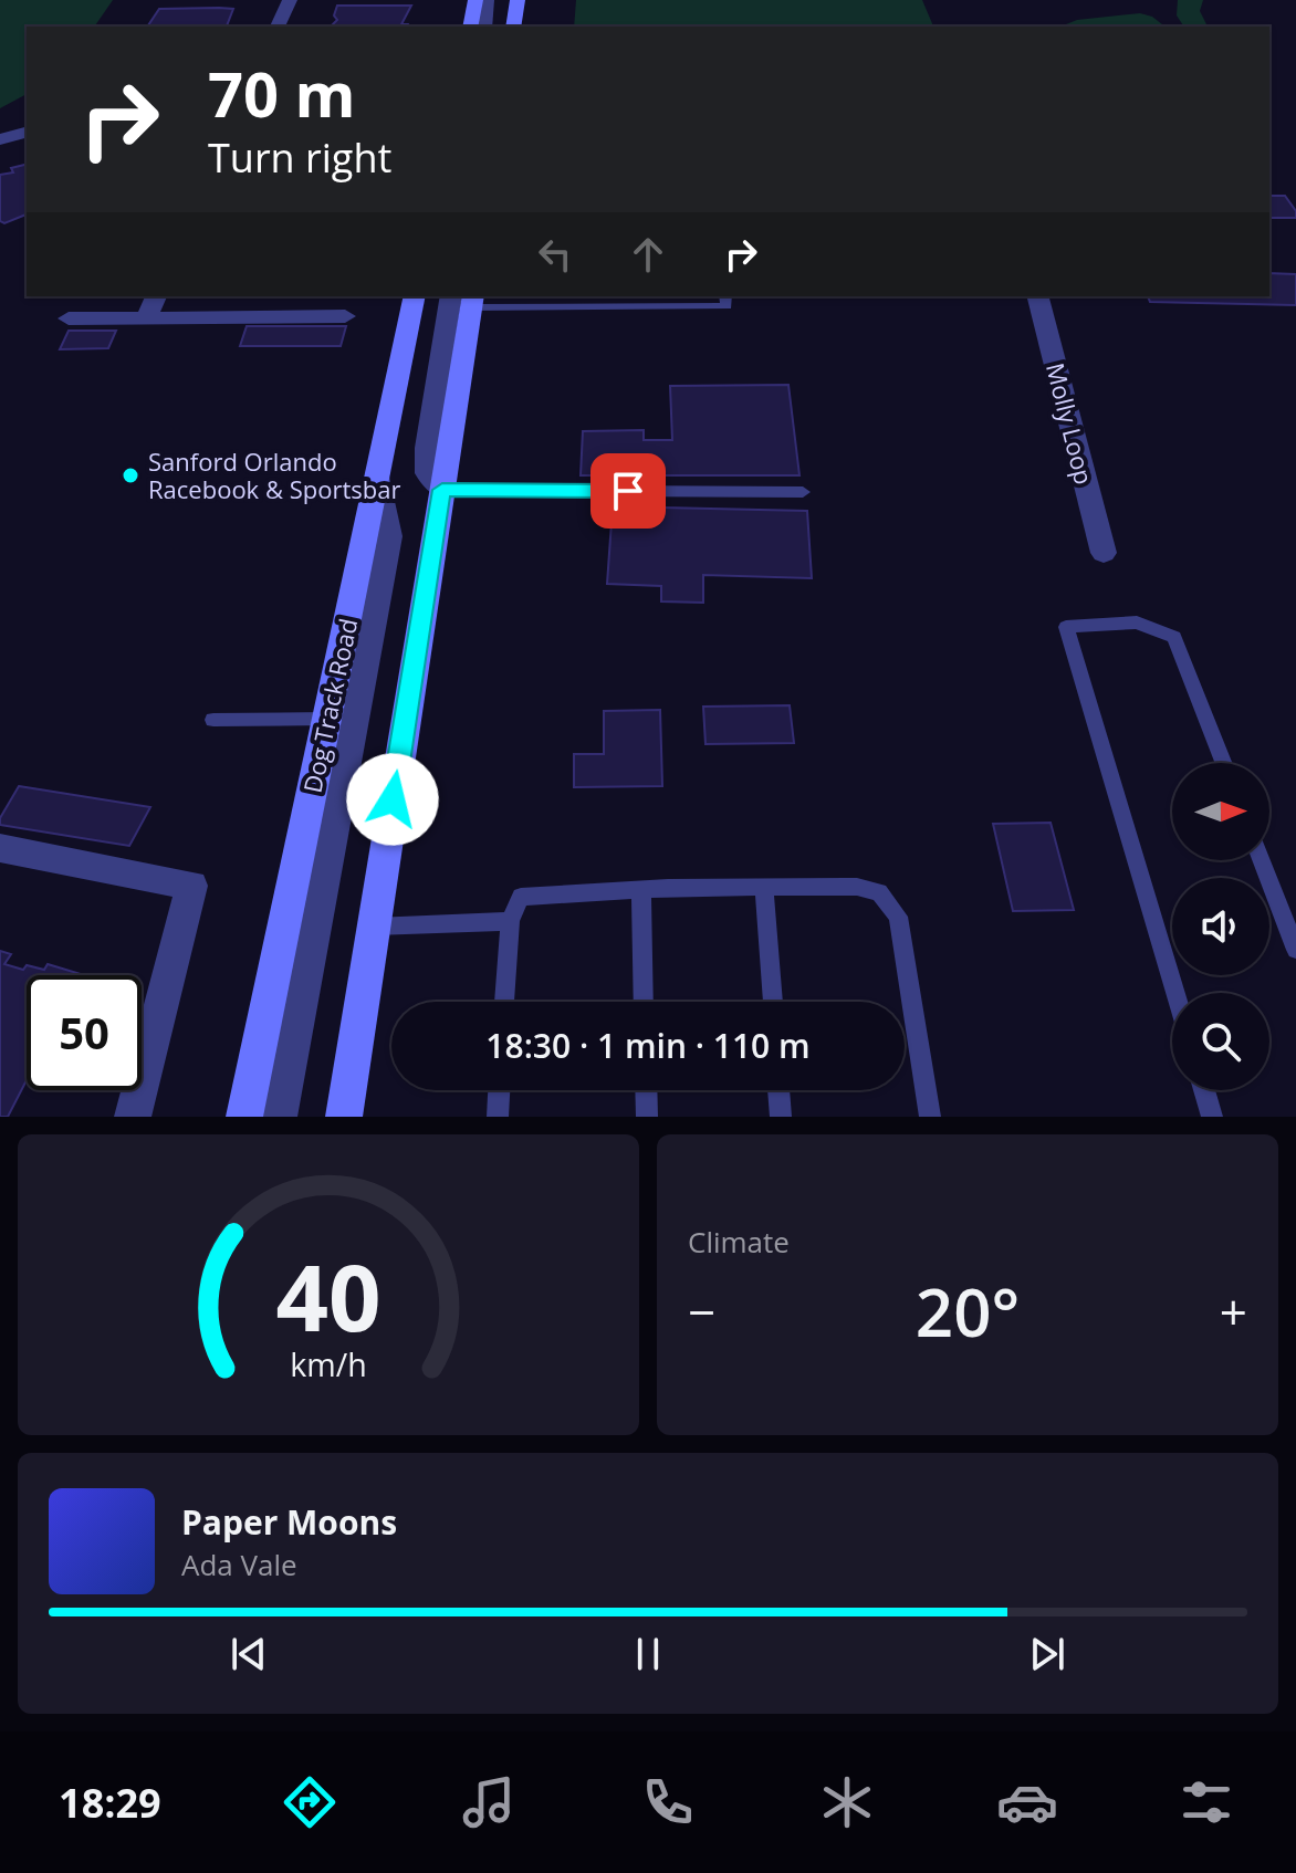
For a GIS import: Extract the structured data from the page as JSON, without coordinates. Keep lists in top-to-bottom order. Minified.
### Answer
{"streets":{"main road":["Dog Track Road"],"street":["Molly Loop"]},"places":["Sanford Orlando Racebook & Sportsbar"],"north":"right","page":{"turn":["70 m","Turn right"],"limit":"50","trip":"18:30 · 1 min · 110 m","tile":"Climate","heat":["−","20°","+"],"song":["Paper Moons","Ada Vale"],"tabs":"18:29","gauge":["40","km/h"]}}
